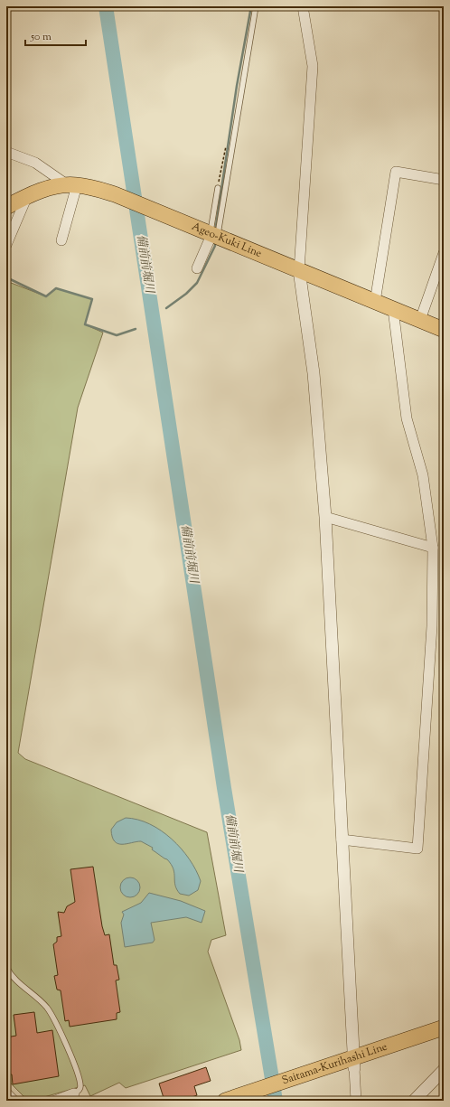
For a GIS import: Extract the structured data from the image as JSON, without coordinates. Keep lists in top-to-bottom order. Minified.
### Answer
{"streets":{"main road":["Ageo-Kuki Line","Saitama-Kurihashi Line"]},"water":["備前前堀川"],"scale_bar":"50 m"}
